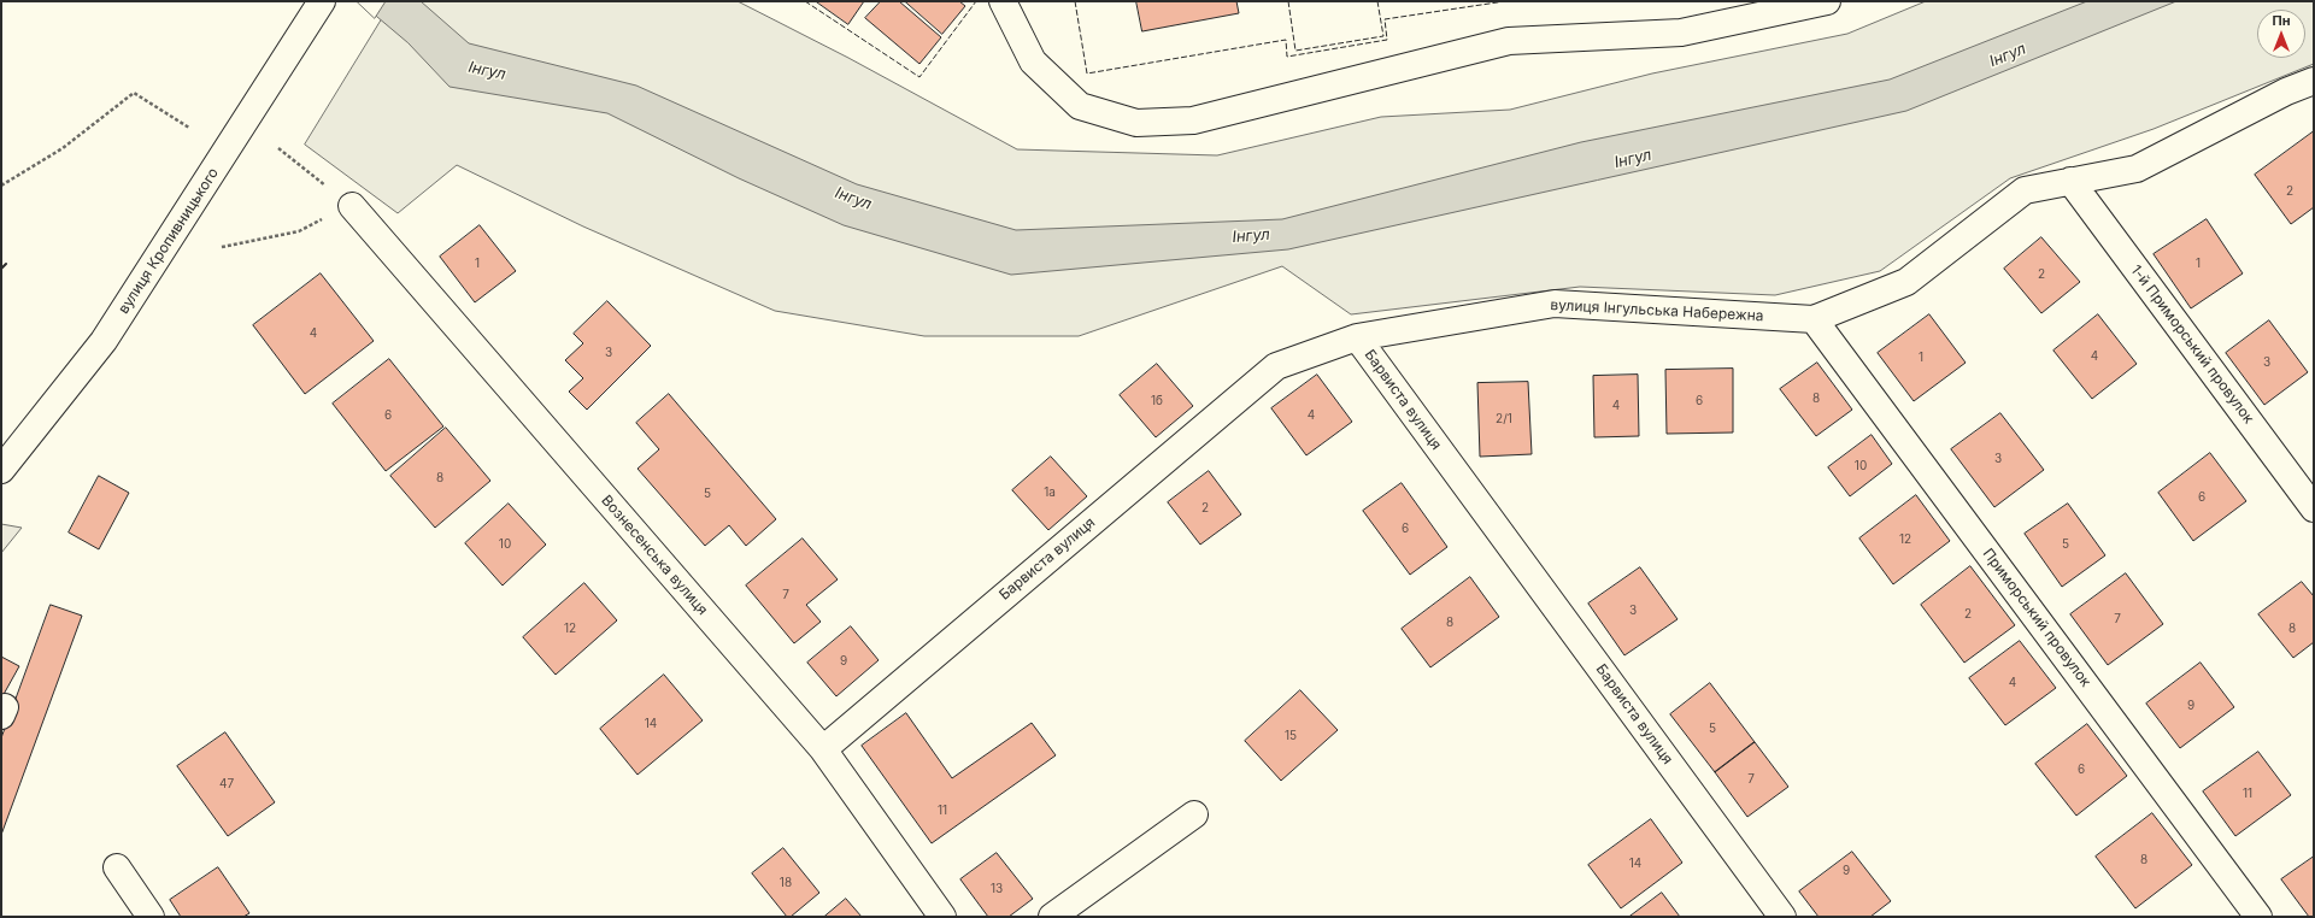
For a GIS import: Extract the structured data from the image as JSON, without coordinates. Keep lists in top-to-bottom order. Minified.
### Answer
{"streets":{"street":["вулиця Кропивницького","вулиця Інгульська Набережна","1-й Приморський провулок","Барвиста вулиця","Вознесенська вулиця","Приморський провулок"]},"crossings":[["вулиця Інгульська Набережна","Барвиста вулиця"],["вулиця Інгульська Набережна","Приморський провулок"],["Барвиста вулиця","Вознесенська вулиця"]],"water":["Інгул"],"house_numbers":["2","1","1","2","4","3","4","1","3","8","1б","6","4","6","4","2/1","3","10","8","1а","5","6","2","6","12","10","5","7","3","2","7","8","12","8","9","4","9","14","5","15","6","7","47","11","11","8","14","9","18","13"],"north":"top"}
